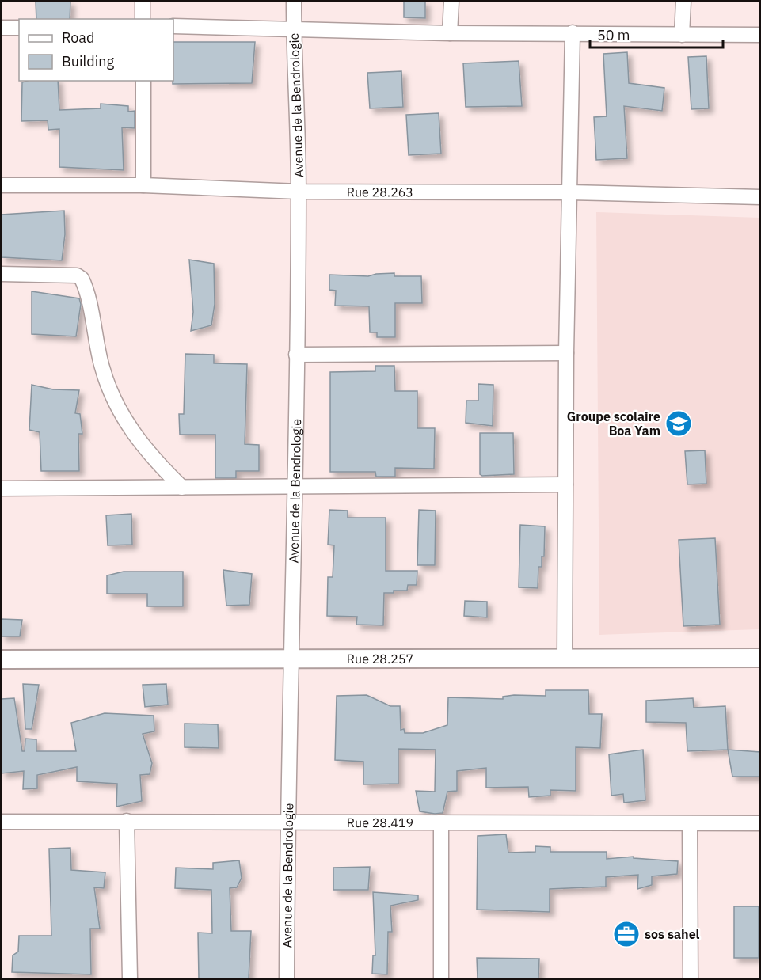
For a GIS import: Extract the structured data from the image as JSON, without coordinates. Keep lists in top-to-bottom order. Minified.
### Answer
{"streets":{"street":["Avenue de la Bendrologie","Rue 28.263","Rue 28.257","Rue 28.419"]},"crossings":[["Avenue de la Bendrologie","Rue 28.263"],["Avenue de la Bendrologie","Rue 28.257"],["Avenue de la Bendrologie","Rue 28.419"]],"places":{"school or university":["Groupe scolaire Boa Yam"],"office":["sos sahel"]},"legend":["Road","Building"],"scale_bar":"50 m"}
